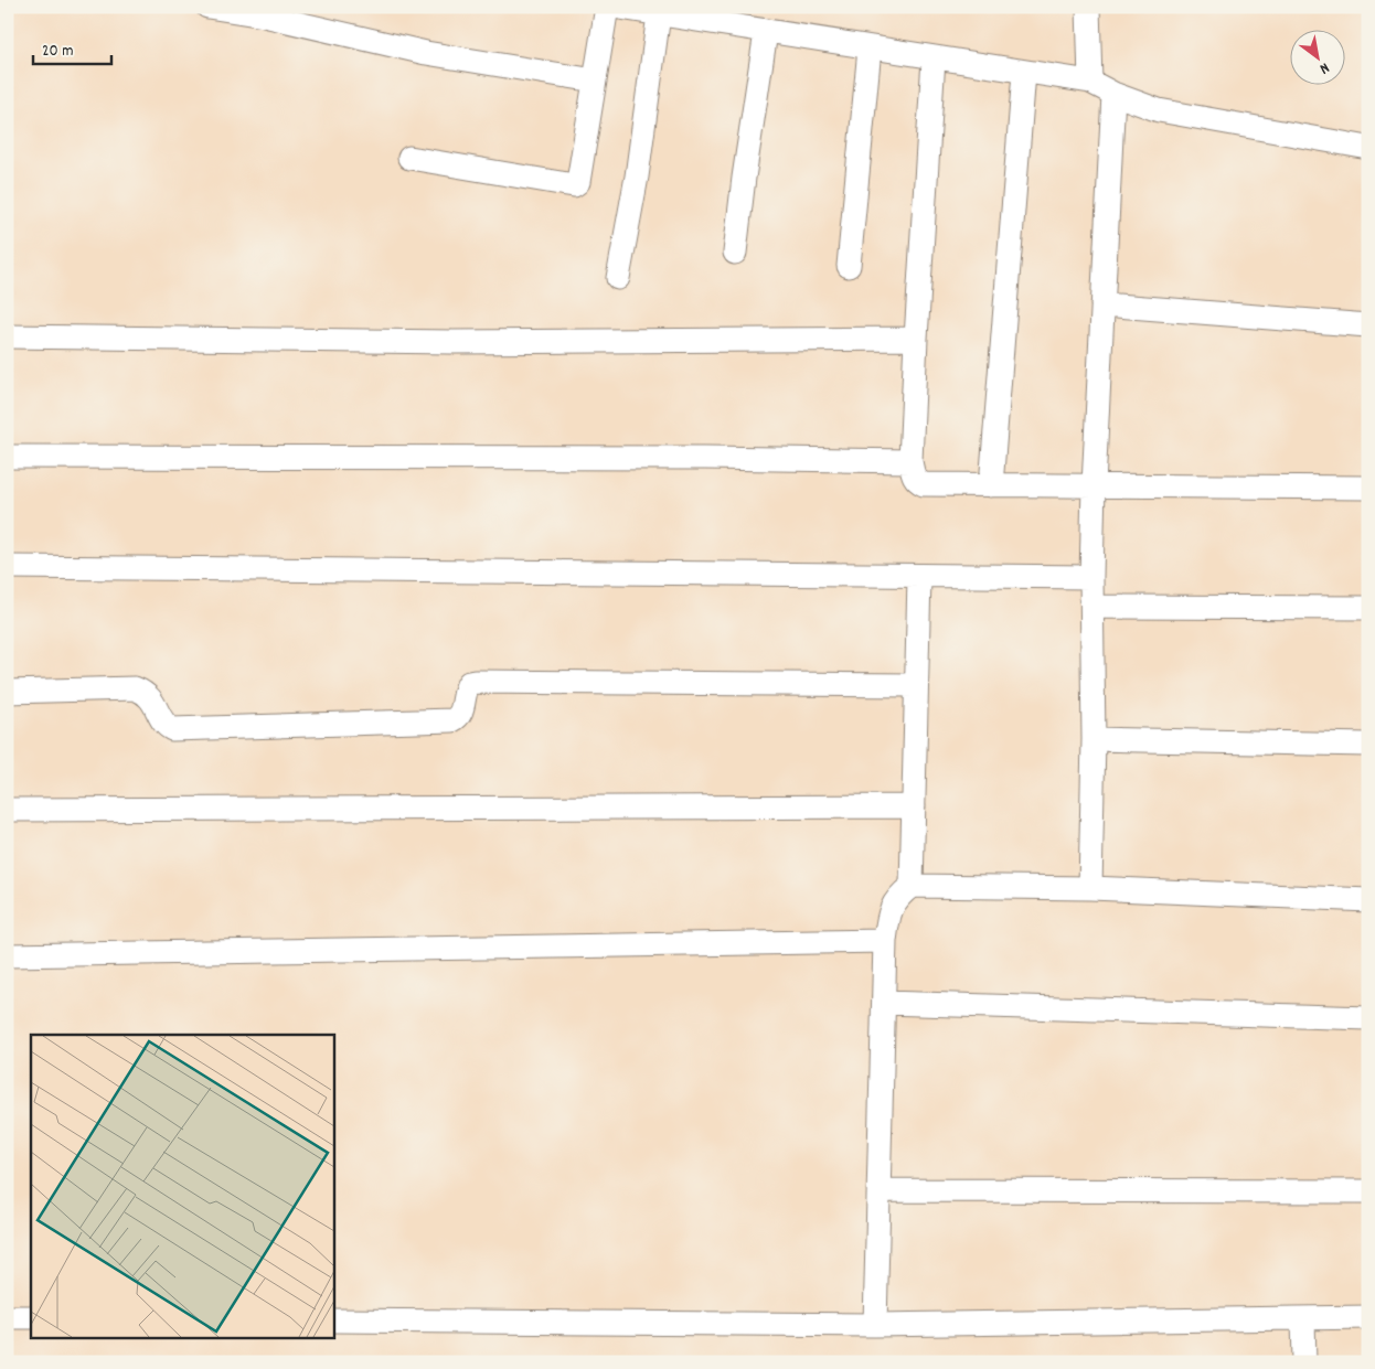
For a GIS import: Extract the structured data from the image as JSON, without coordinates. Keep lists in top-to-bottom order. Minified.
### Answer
{"scale_bar":"20 m","north":"bottom right"}
